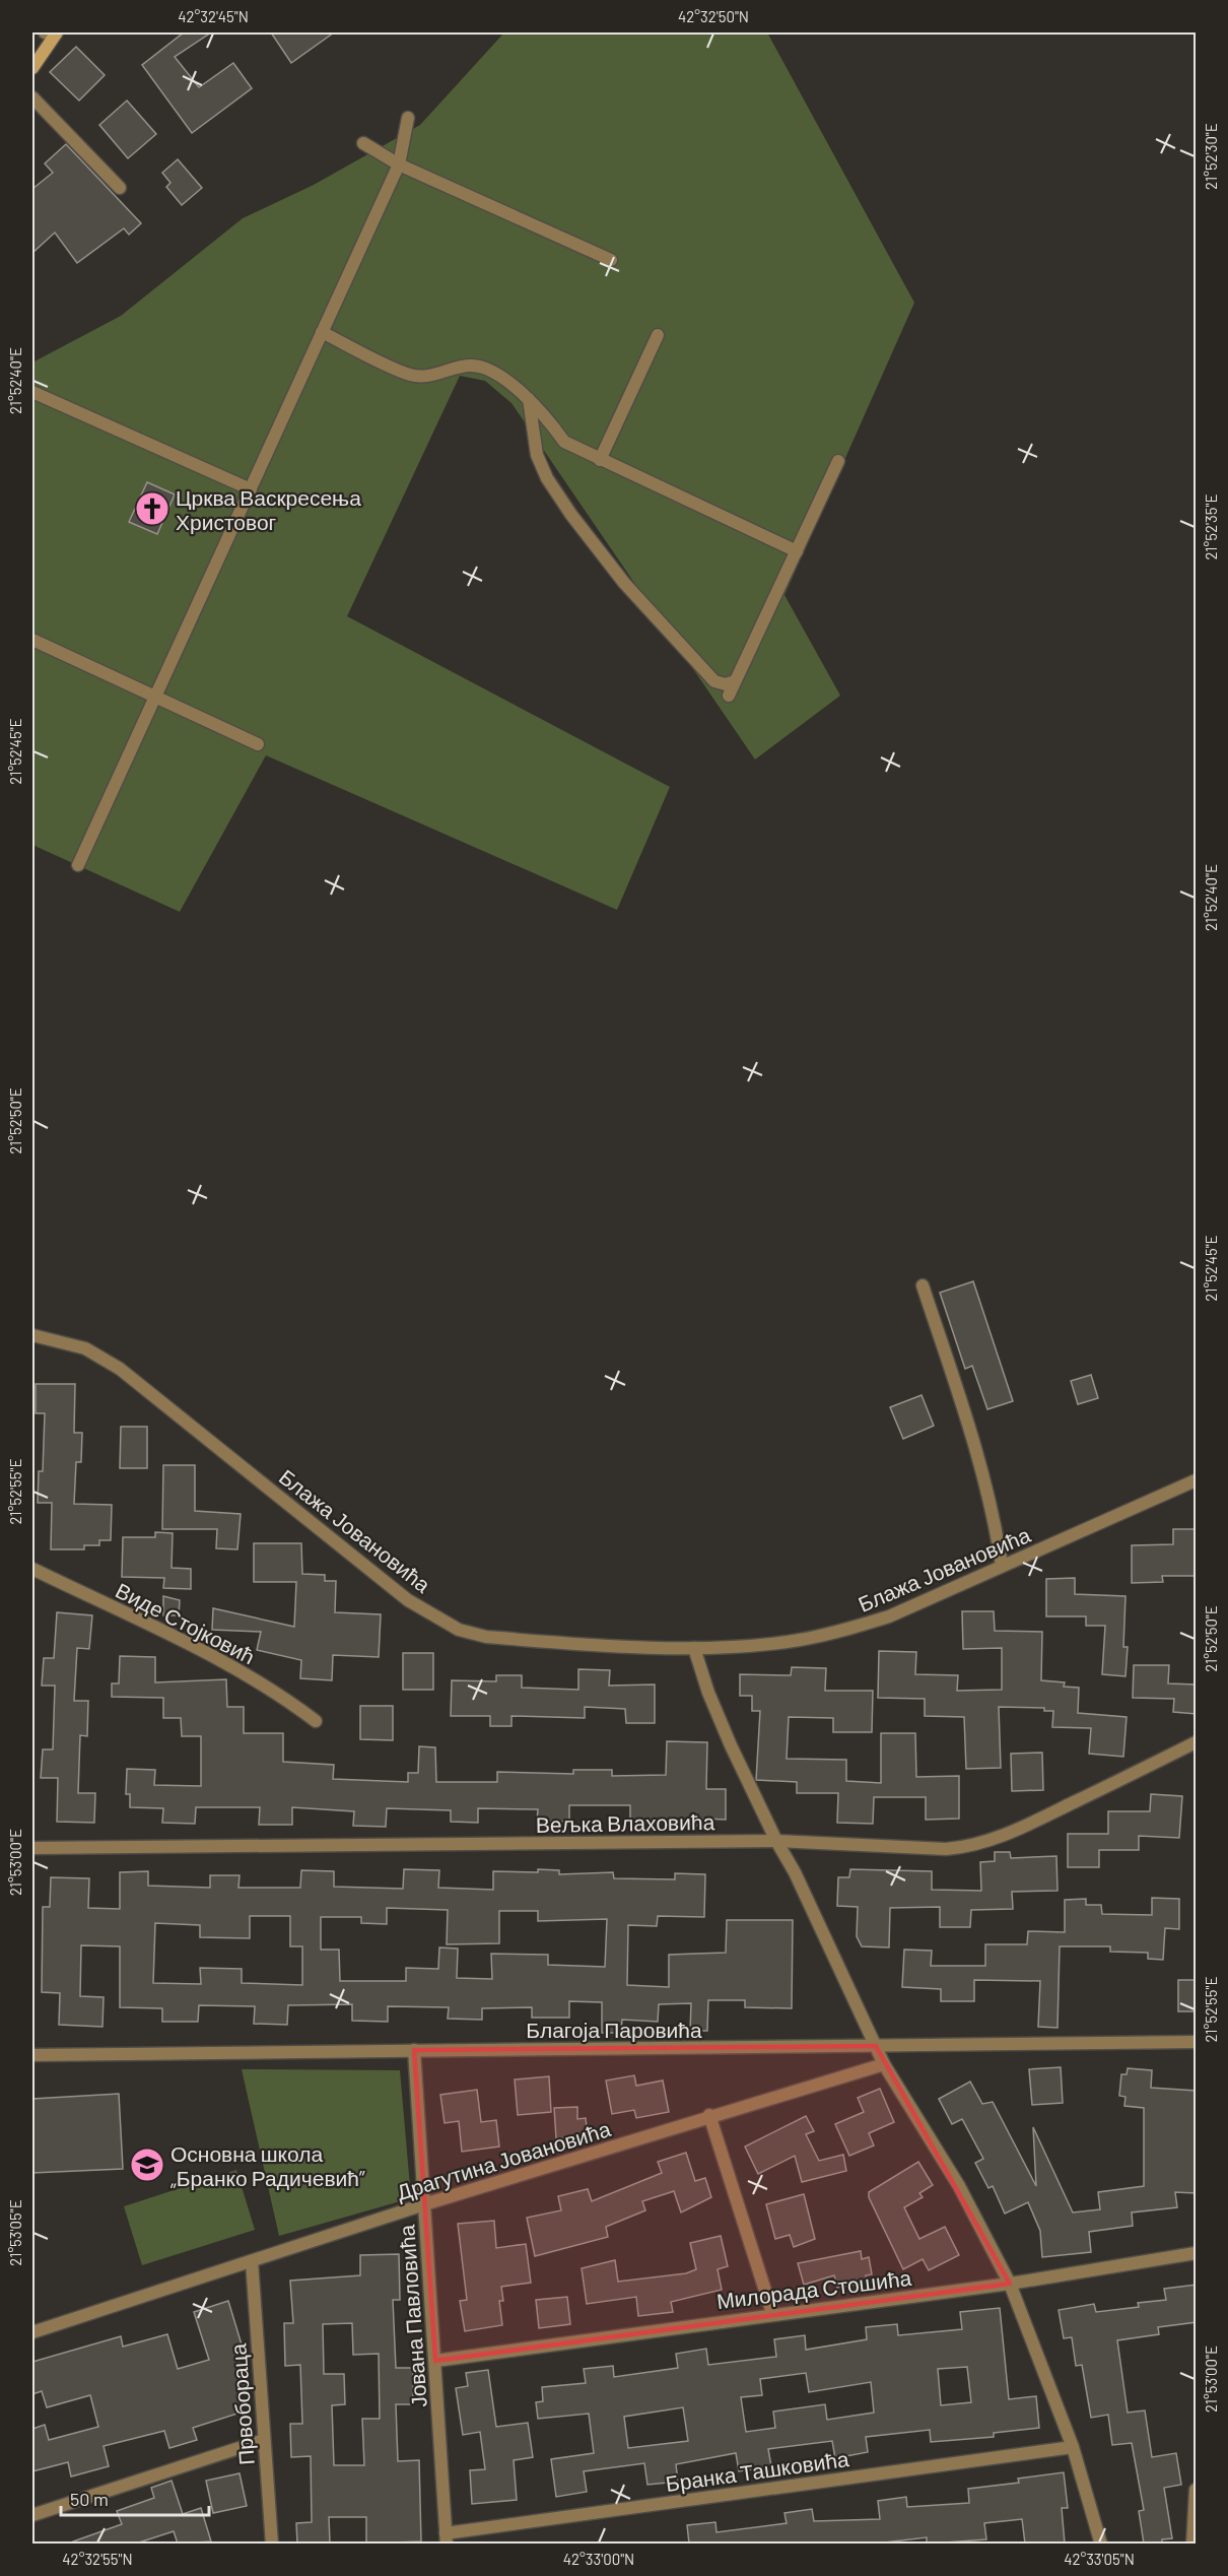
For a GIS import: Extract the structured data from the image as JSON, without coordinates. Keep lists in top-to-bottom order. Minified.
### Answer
{"streets":{"street":["Блажа Јовановића","Виде Стојковић","Вељка Влаховића","Благоја Паровића","Драгутина Јовановића","Милорада Стошића","Јована Павловића","Првобораца","Бранка Ташковића"]},"crossings":[["Благоја Паровића","Јована Павловића"],["Драгутина Јовановића","Јована Павловића"],["Драгутина Јовановића","Првобораца"],["Милорада Стошића","Јована Павловића"],["Јована Павловића","Бранка Ташковића"]],"places":{"church":["Црква Васкресења Христовог"],"school or university":["Основна школа „Бранко Радичевић”"]},"scale_bar":"50 m","coordinates":["42°32'45\"N","42°32'50\"N","21°52'30\"E","21°52'40\"E","21°52'35\"E","21°52'45\"E","21°52'50\"E","21°52'55\"E","21°53'00\"E","21°53'05\"E","42°32'55\"N","42°33'00\"N","42°33'05\"N"]}
